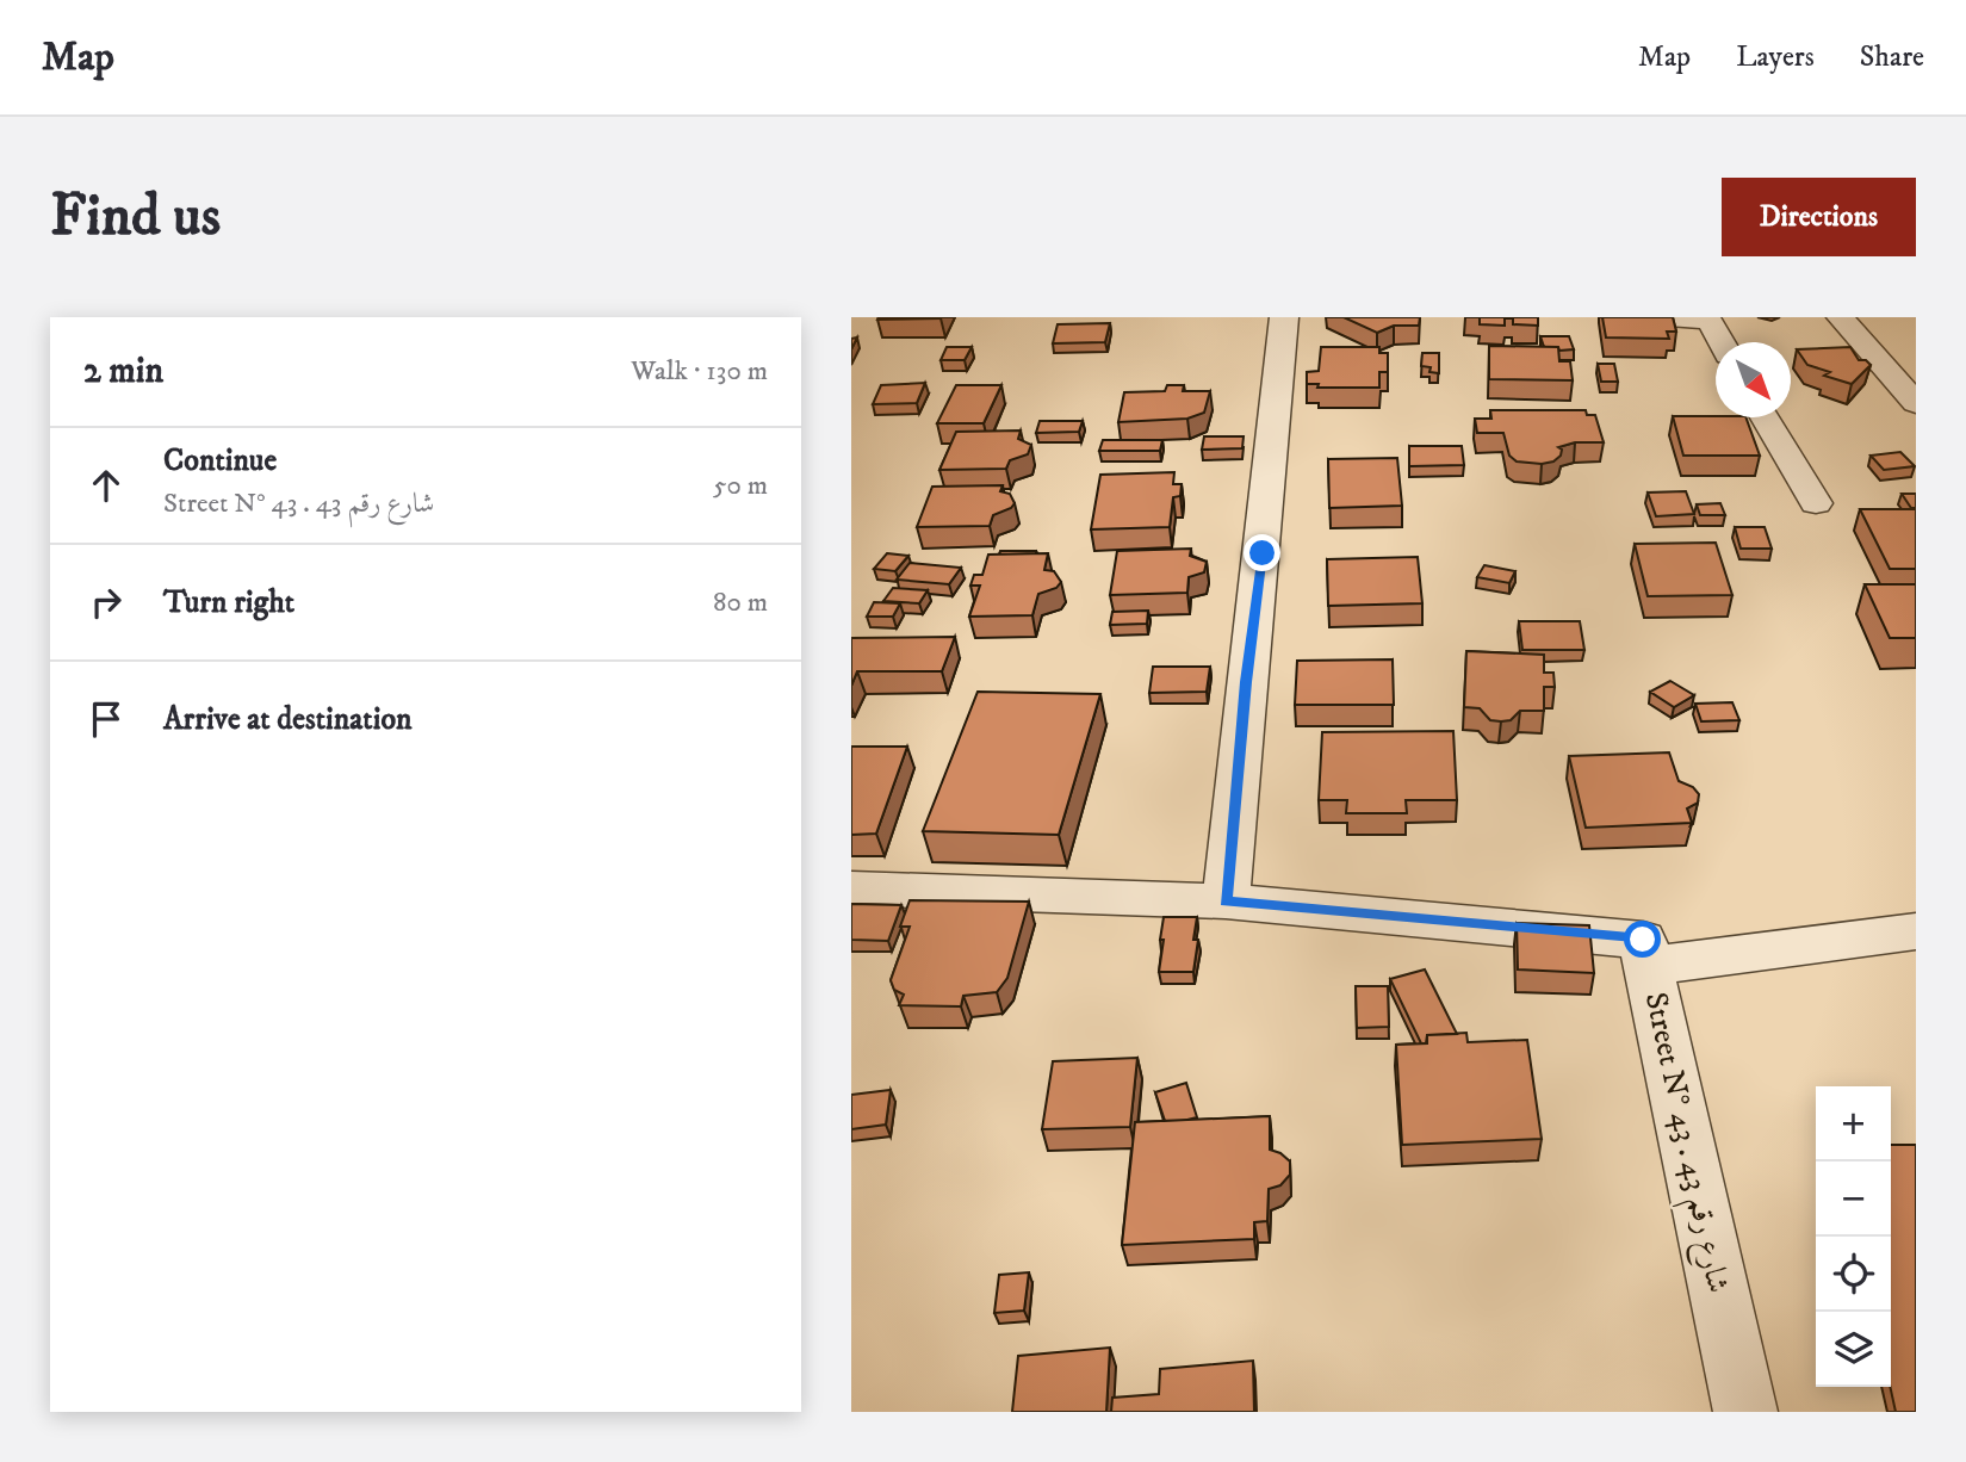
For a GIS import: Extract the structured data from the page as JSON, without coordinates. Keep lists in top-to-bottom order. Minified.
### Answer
{"streets":{"street":["Street N° 43 . شارع رقم 43"]},"north":"bottom right","page":{"header":"Map","nav":["Map","Layers","Share"],"buttons":"Directions","title":"Find us","heading":["2 min","Walk · 130 m"],"list":[["Continue","Street N° 43 . شارع رقم 43","50 m"],["Turn right","80 m"],"Arrive at destination"],"map_buttons":["+","−"]}}
